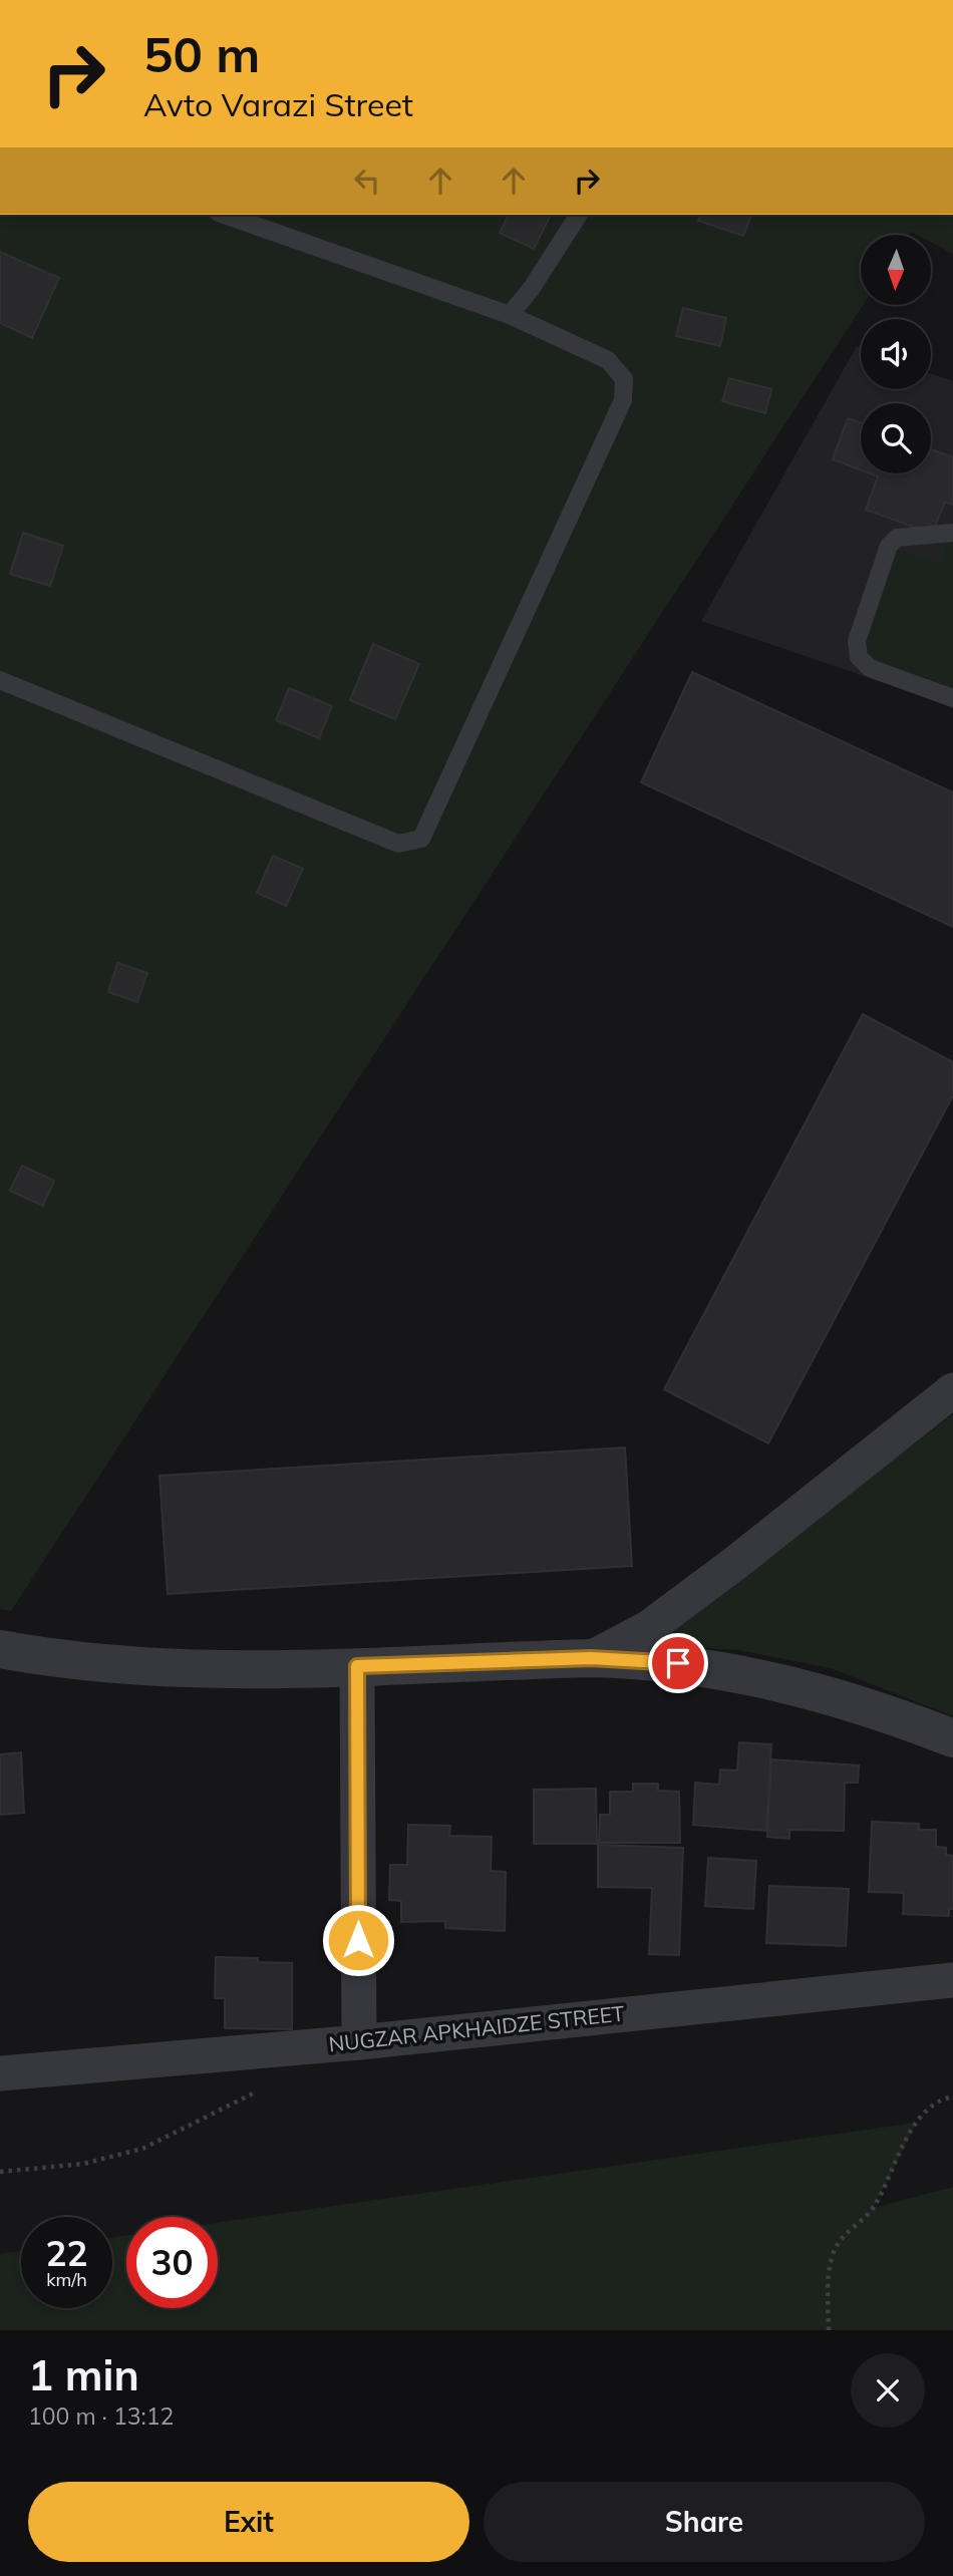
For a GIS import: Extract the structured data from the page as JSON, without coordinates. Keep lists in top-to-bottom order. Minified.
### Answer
{"streets":{"street":["NUGZAR APKHAIDZE STREET"]},"north":"bottom","page":{"turn":["50 m","Avto Varazi Street"],"speed":"22 km/h","limit":"30","heading":["1 min","100 m · 13:12"],"buttons":["Exit","Share"]}}
